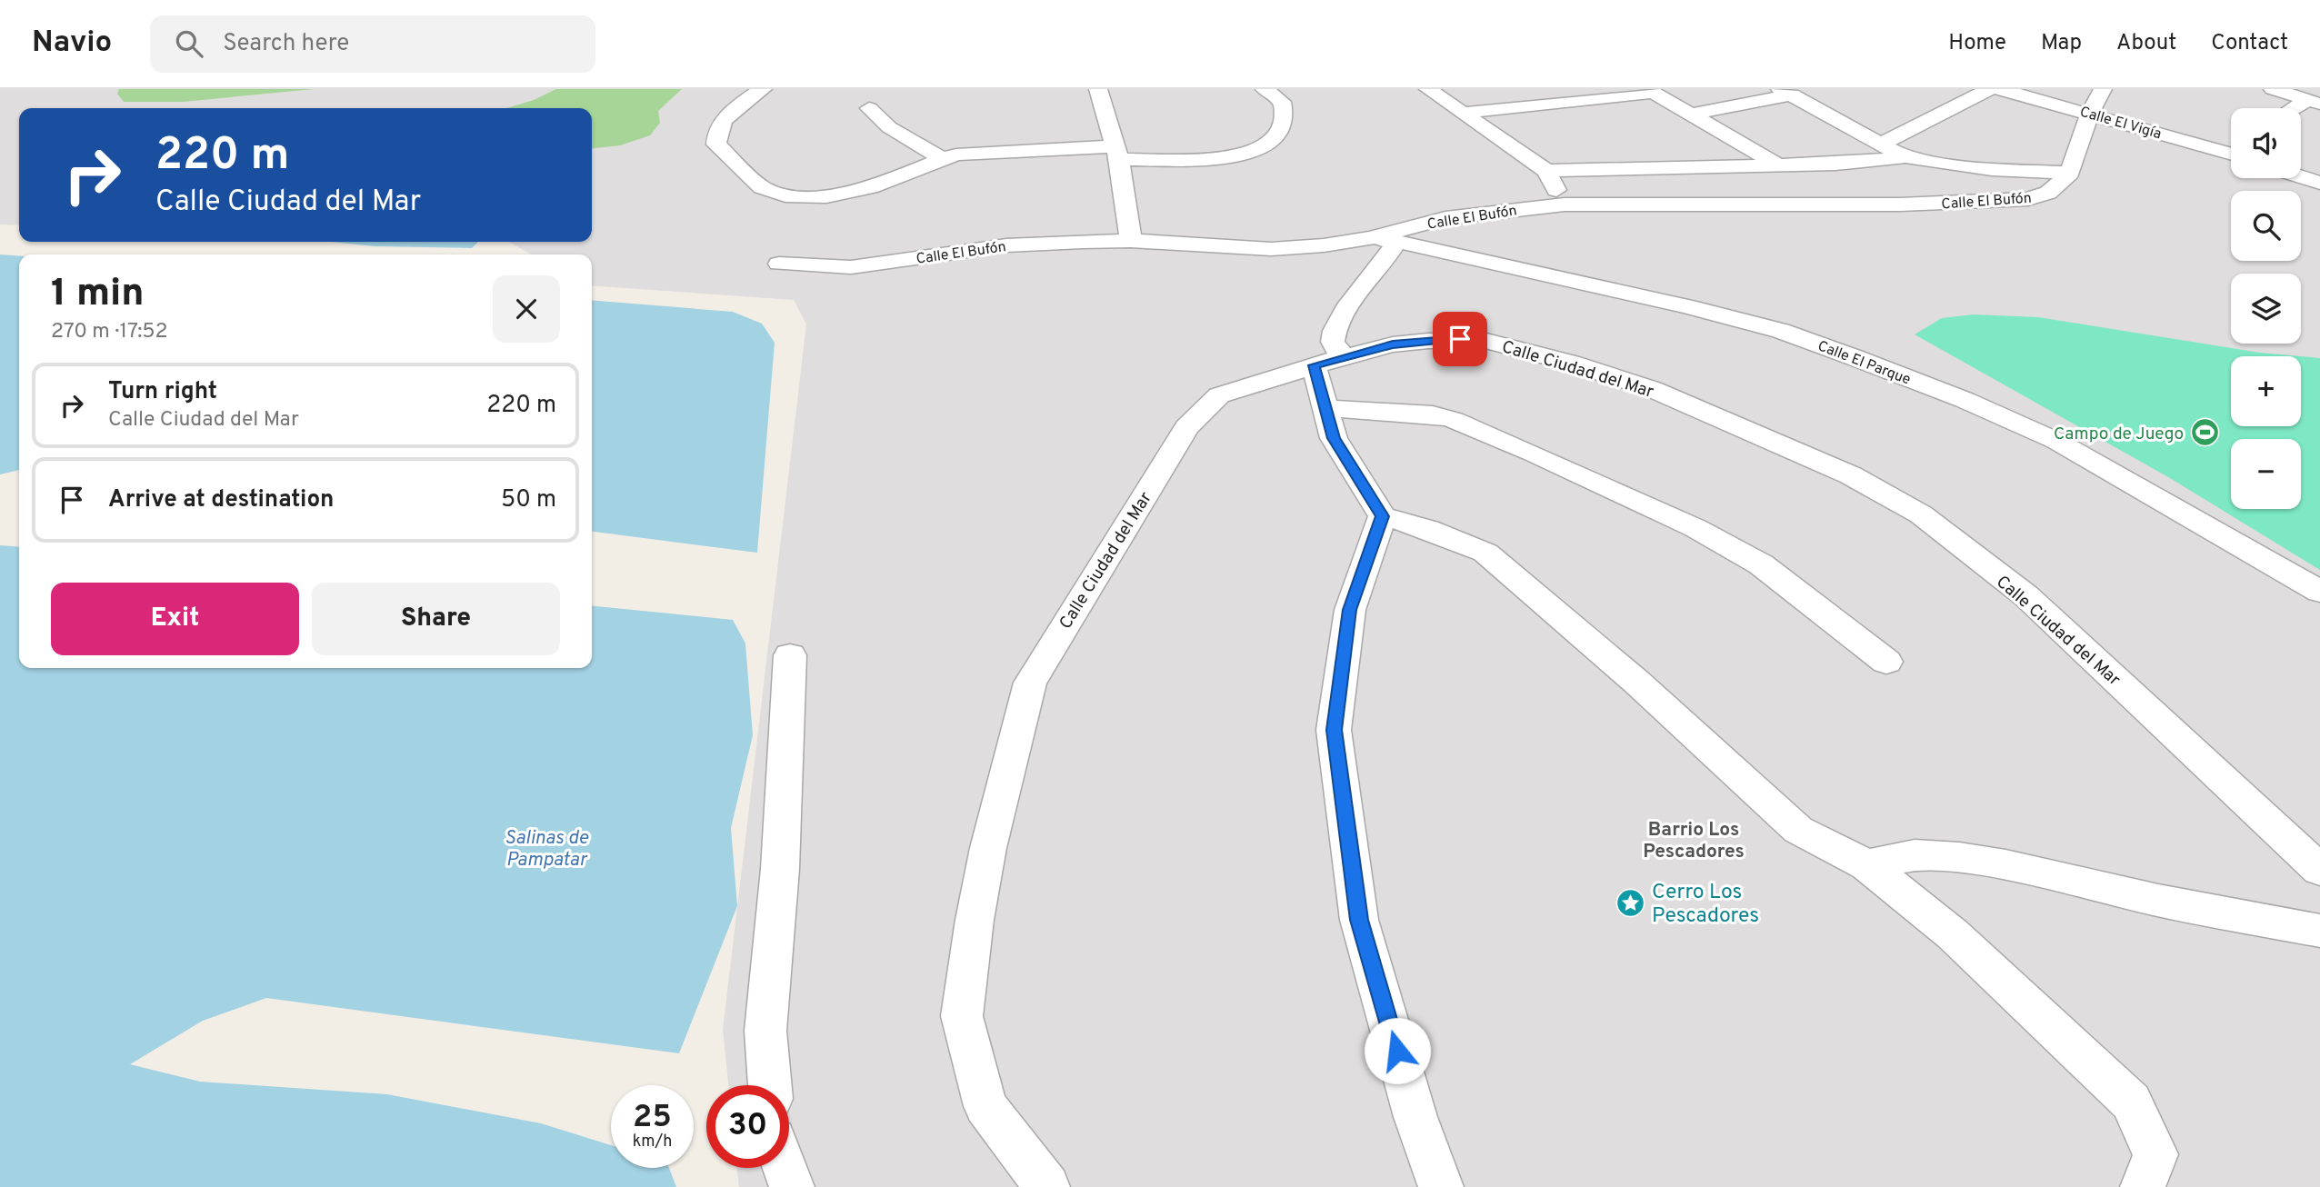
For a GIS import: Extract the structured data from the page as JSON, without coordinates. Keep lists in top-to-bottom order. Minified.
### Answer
{"streets":{"street":["Calle El Vigía","Calle El Bufón","Calle El Parque","Calle Ciudad del Mar"]},"crossings":[["Calle El Bufón","Calle El Parque"]],"districts":["Barrio Los Pescadores"],"water":["Salinas de Pampatar"],"places":{"sports":["Campo de Juego"],"place":["Cerro Los Pescadores"]},"page":{"header":"Navio","search":"Search here","nav":["Home","Map","About","Contact"],"map_buttons":["+","−"],"turn":["220 m","Calle Ciudad del Mar"],"heading":["1 min","270 m · 17:52"],"list":[{"name":"Turn right","note":"Calle Ciudad del Mar","value":"220 m"},{"name":"Arrive at destination","value":"50 m"}],"buttons":["Exit","Share"],"speed":"25 km/h","limit":"30"}}
